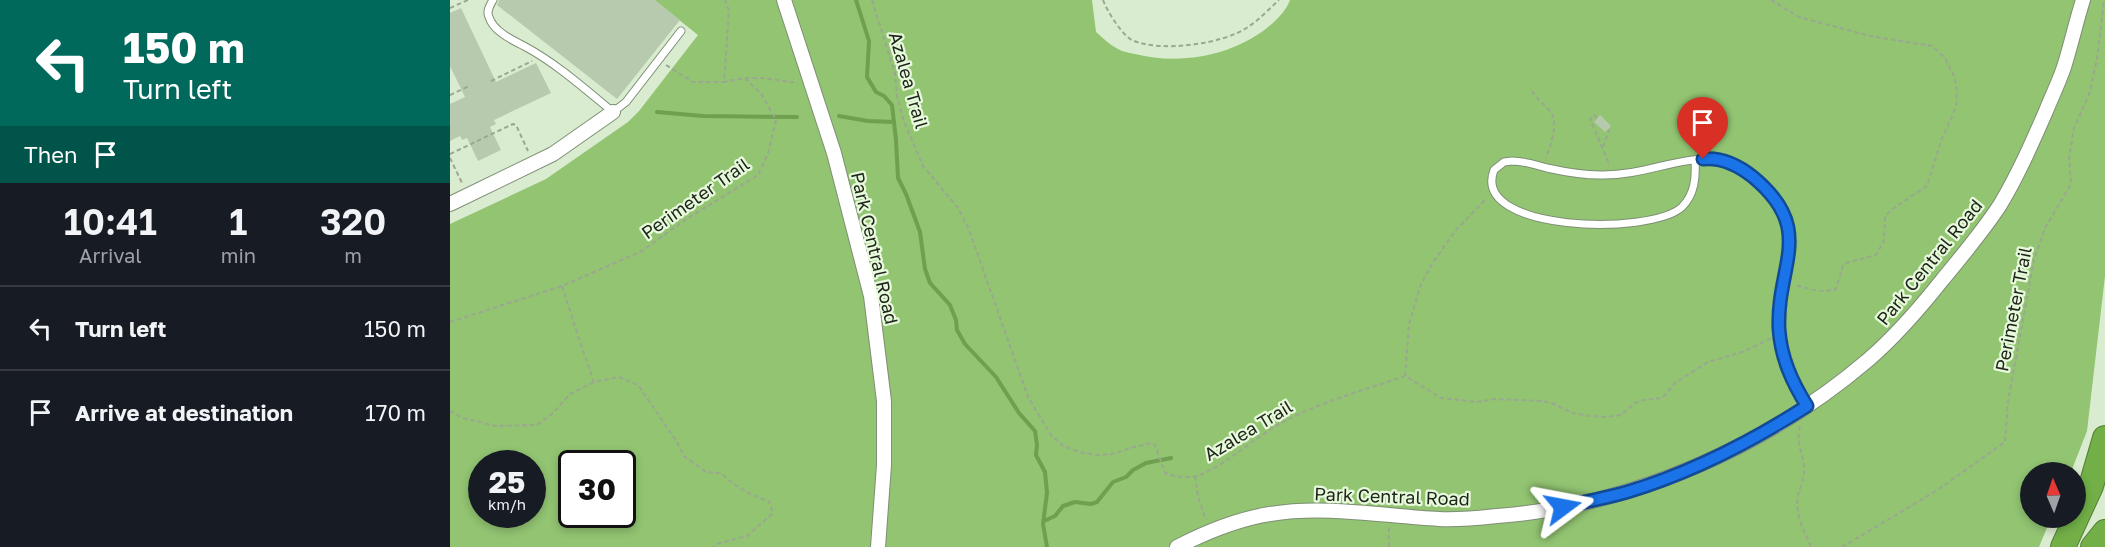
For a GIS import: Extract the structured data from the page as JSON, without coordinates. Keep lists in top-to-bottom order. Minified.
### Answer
{"streets":{"street":["Park Central Road"],"path":["Azalea Trail","Perimeter Trail"]},"north":"top","page":{"turn":["150 m","Turn left"],"then":"Then","eta":["10:41","Arrival","1","min","320","m"],"list":[{"name":"Turn left","value":"150 m"},{"name":"Arrive at destination","value":"170 m"}],"speed":"25 km/h","limit":"30"}}
